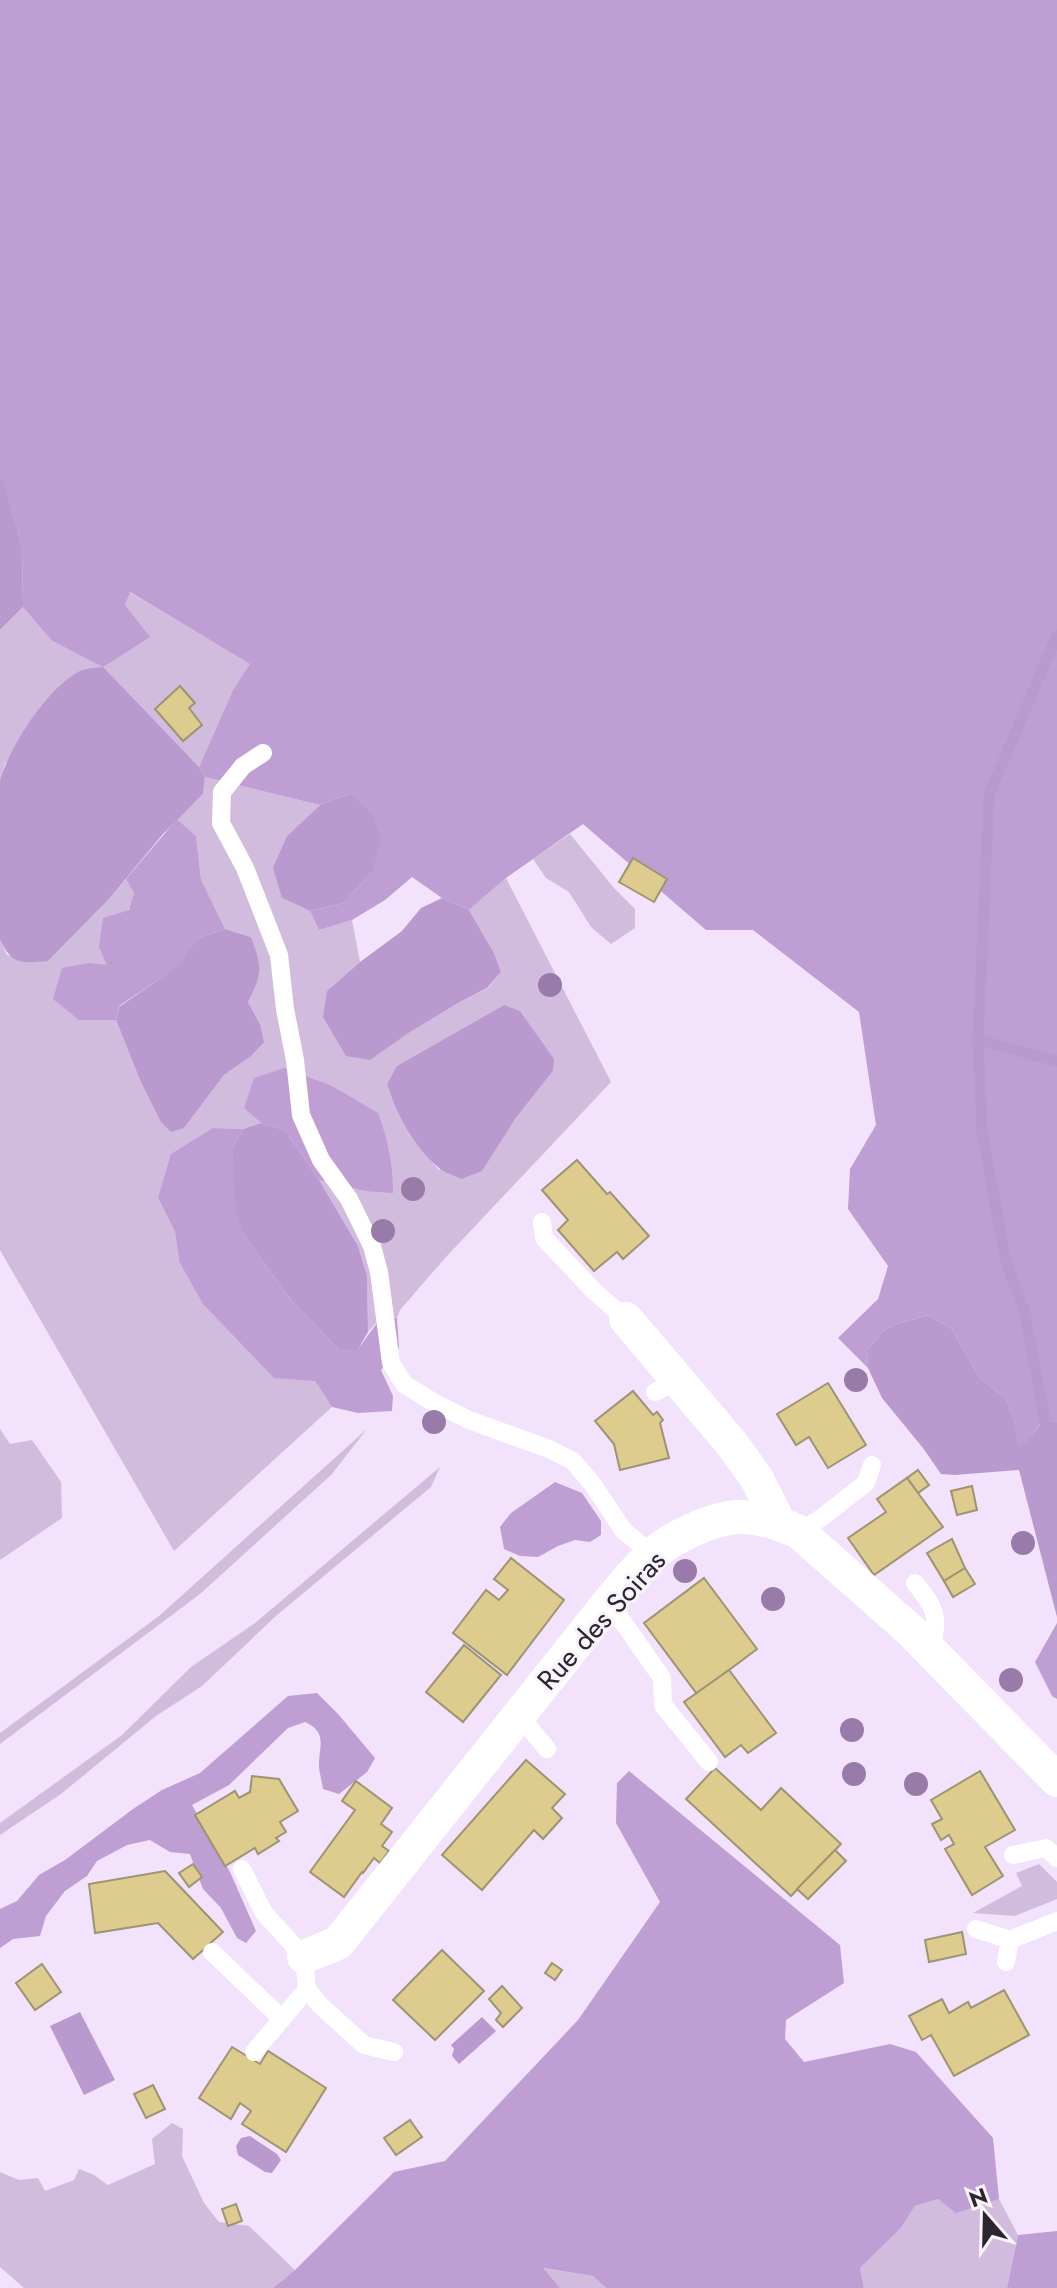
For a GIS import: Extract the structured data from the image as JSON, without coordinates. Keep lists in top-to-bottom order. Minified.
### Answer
{"streets":{"street":["Rue des Soiras"]},"north":"top"}
